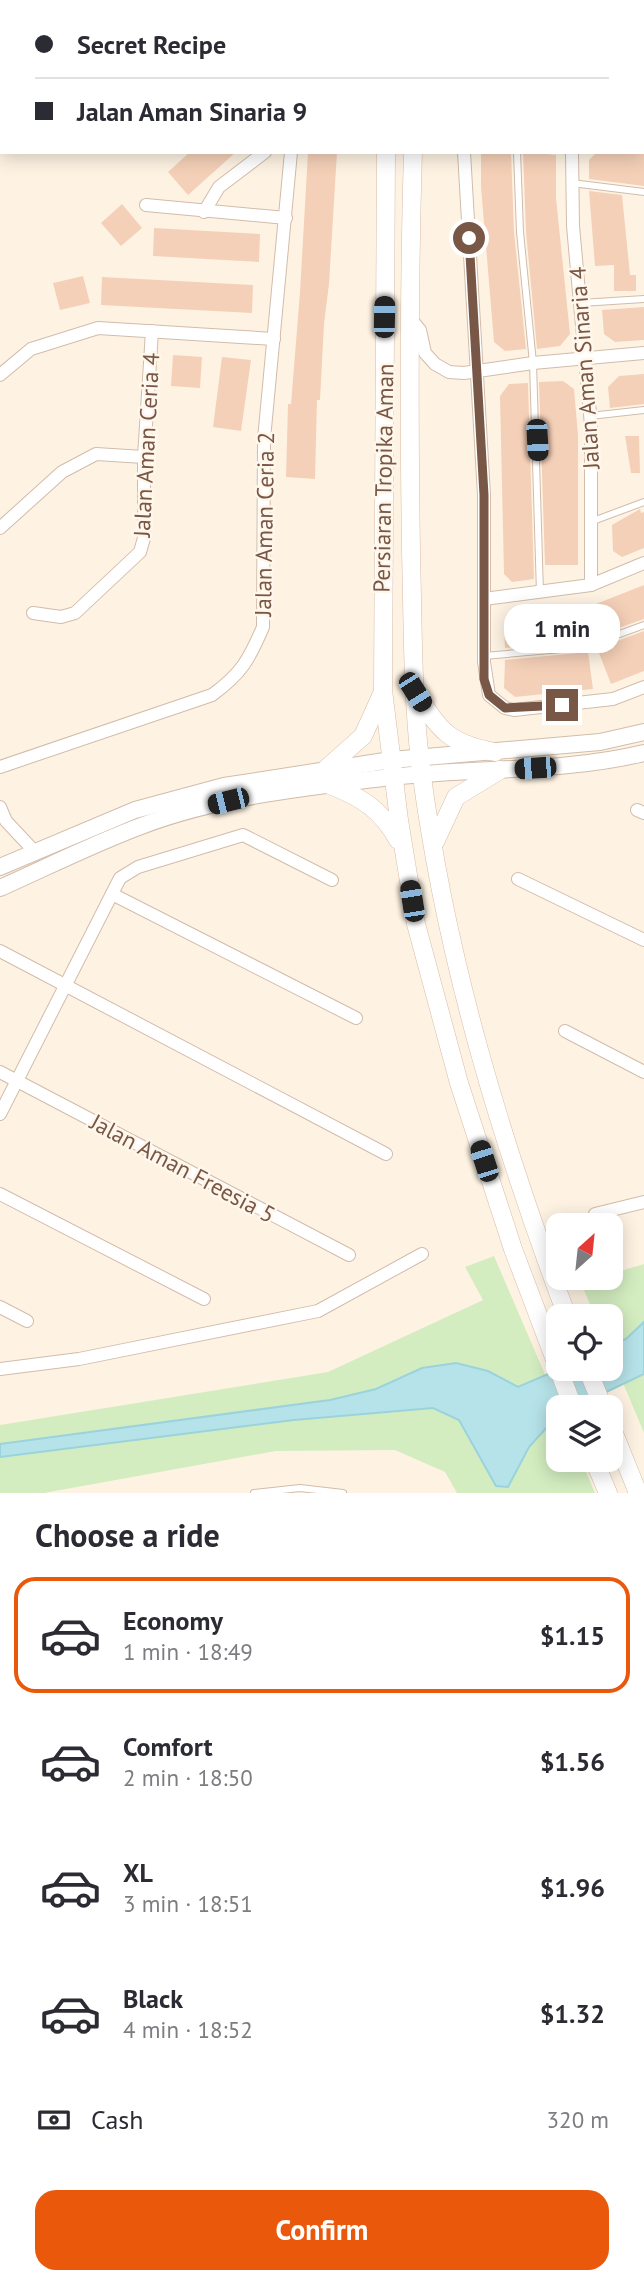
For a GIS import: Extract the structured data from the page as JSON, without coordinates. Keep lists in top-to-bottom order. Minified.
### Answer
{"streets":{"main road":["Persiaran Tropika Aman"],"street":["Jalan Aman Sinaria 4","Jalan Aman Ceria 4","Jalan Aman Ceria 2","Jalan Aman Freesia 5"]},"north":"top right","page":{"banner":["Secret Recipe","Jalan Aman Sinaria 9"],"bubble":"1 min","heading":"Choose a ride","list":[{"name":"Economy","note":"1 min · 18:49","value":"$1.15"},{"name":"Comfort","note":"2 min · 18:50","value":"$1.56"},{"name":"XL","note":"3 min · 18:51","value":"$1.96"},{"name":"Black","note":"4 min · 18:52","value":"$1.32"}],"pay":["Cash","320 m"],"buttons":"Confirm"}}
